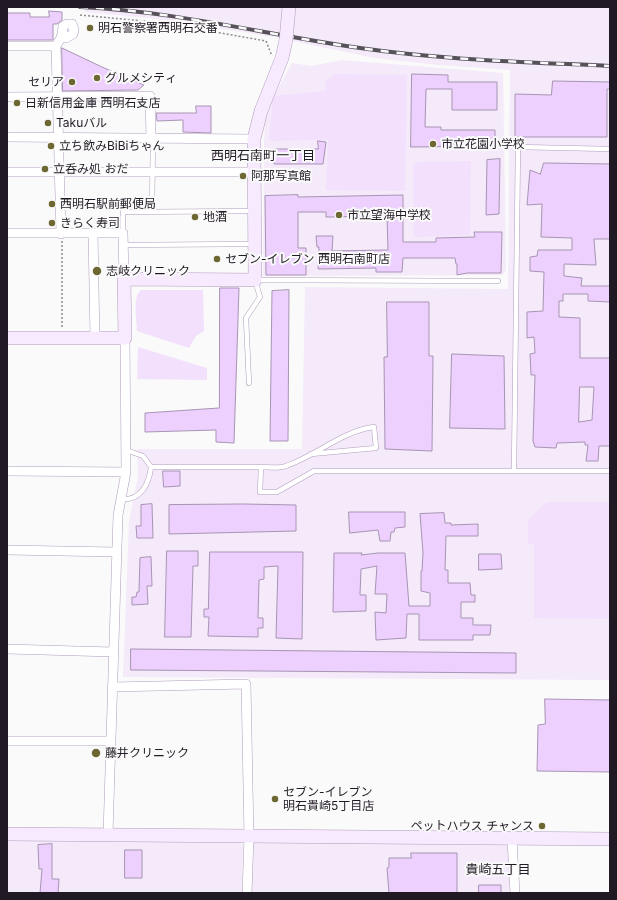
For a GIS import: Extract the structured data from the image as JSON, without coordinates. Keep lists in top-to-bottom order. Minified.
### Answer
{"districts":["西明石南町一丁目","貴崎五丁目"],"places":["明石警察署西明石交番","グルメシティ","セリア","日新信用金庫 西明石支店","Takuバル","市立花園小学校","立ち飲みBiBiちゃん","立呑み処 おだ","阿那写真館","西明石駅前郵便局","市立望海中学校","地酒","きらく寿司","セブン-イレブン 西明石南町店","志岐クリニック","藤井クリニック","セブン-イレブン 明石貴崎5丁目店","ペットハウス チャンス"]}
